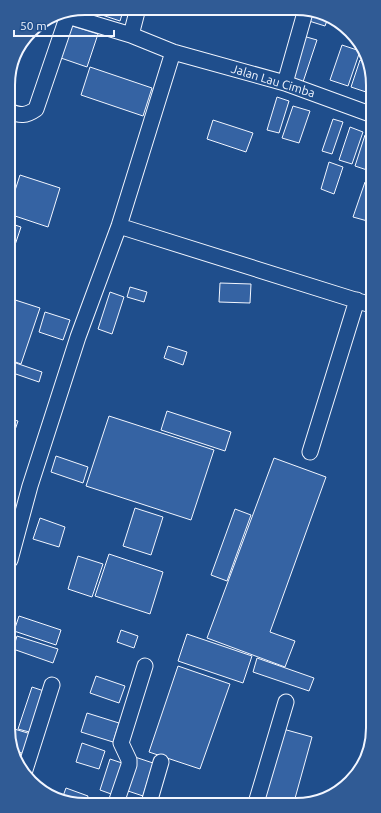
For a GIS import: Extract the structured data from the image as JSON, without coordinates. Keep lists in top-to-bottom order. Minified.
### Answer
{"streets":{"street":["Jalan Lau Cimba"]},"scale_bar":"50 m"}
